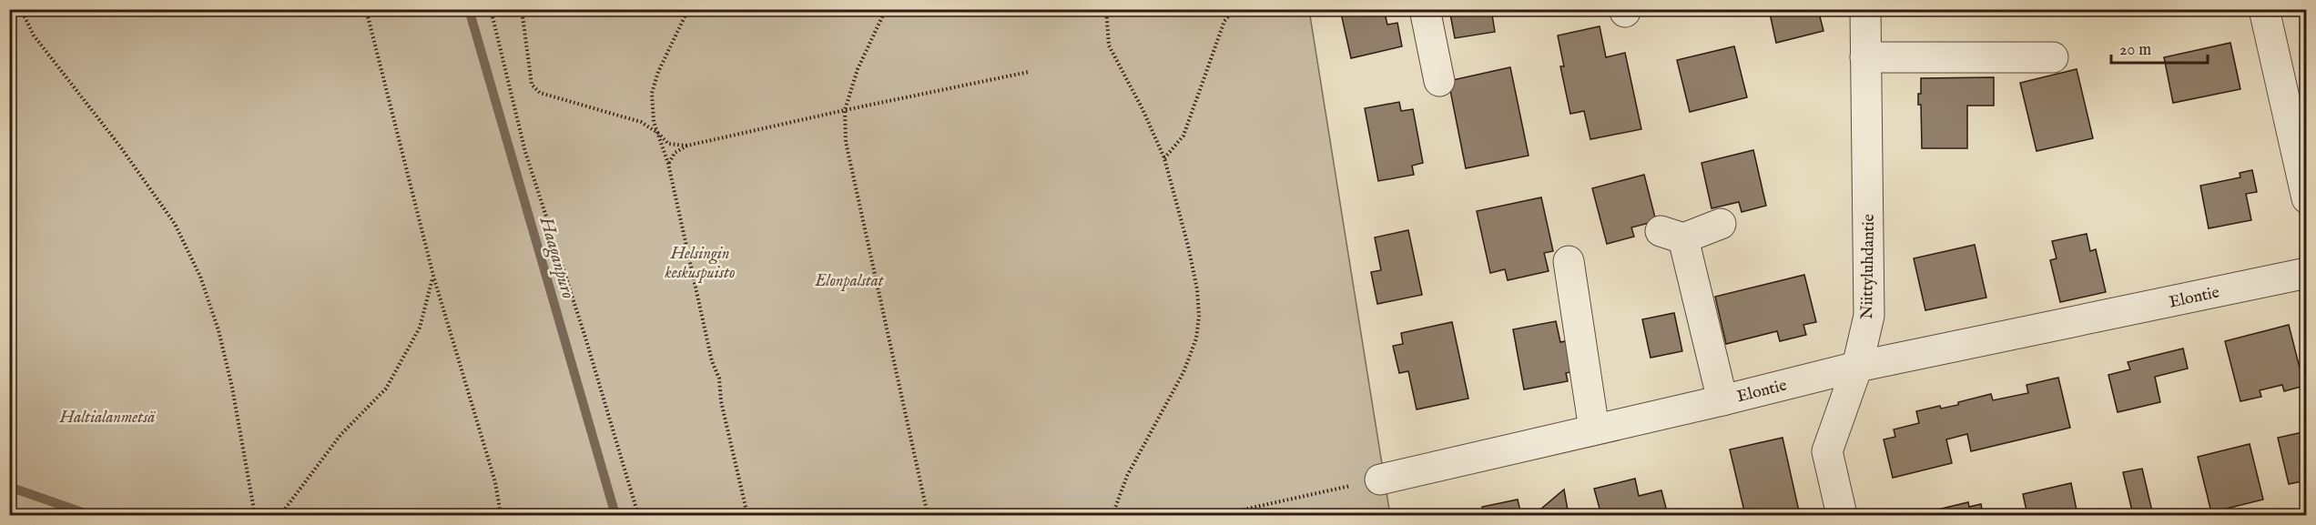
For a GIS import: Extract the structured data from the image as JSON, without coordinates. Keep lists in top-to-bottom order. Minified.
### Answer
{"streets":{"street":["Niittyluhdantie","Elontie"]},"crossings":[["Niittyluhdantie","Elontie"]],"water":["Haaganpuro"],"parks":["Helsingin keskuspuisto","Elonpalstat","Haltialanmetsä"],"scale_bar":"20 m"}
